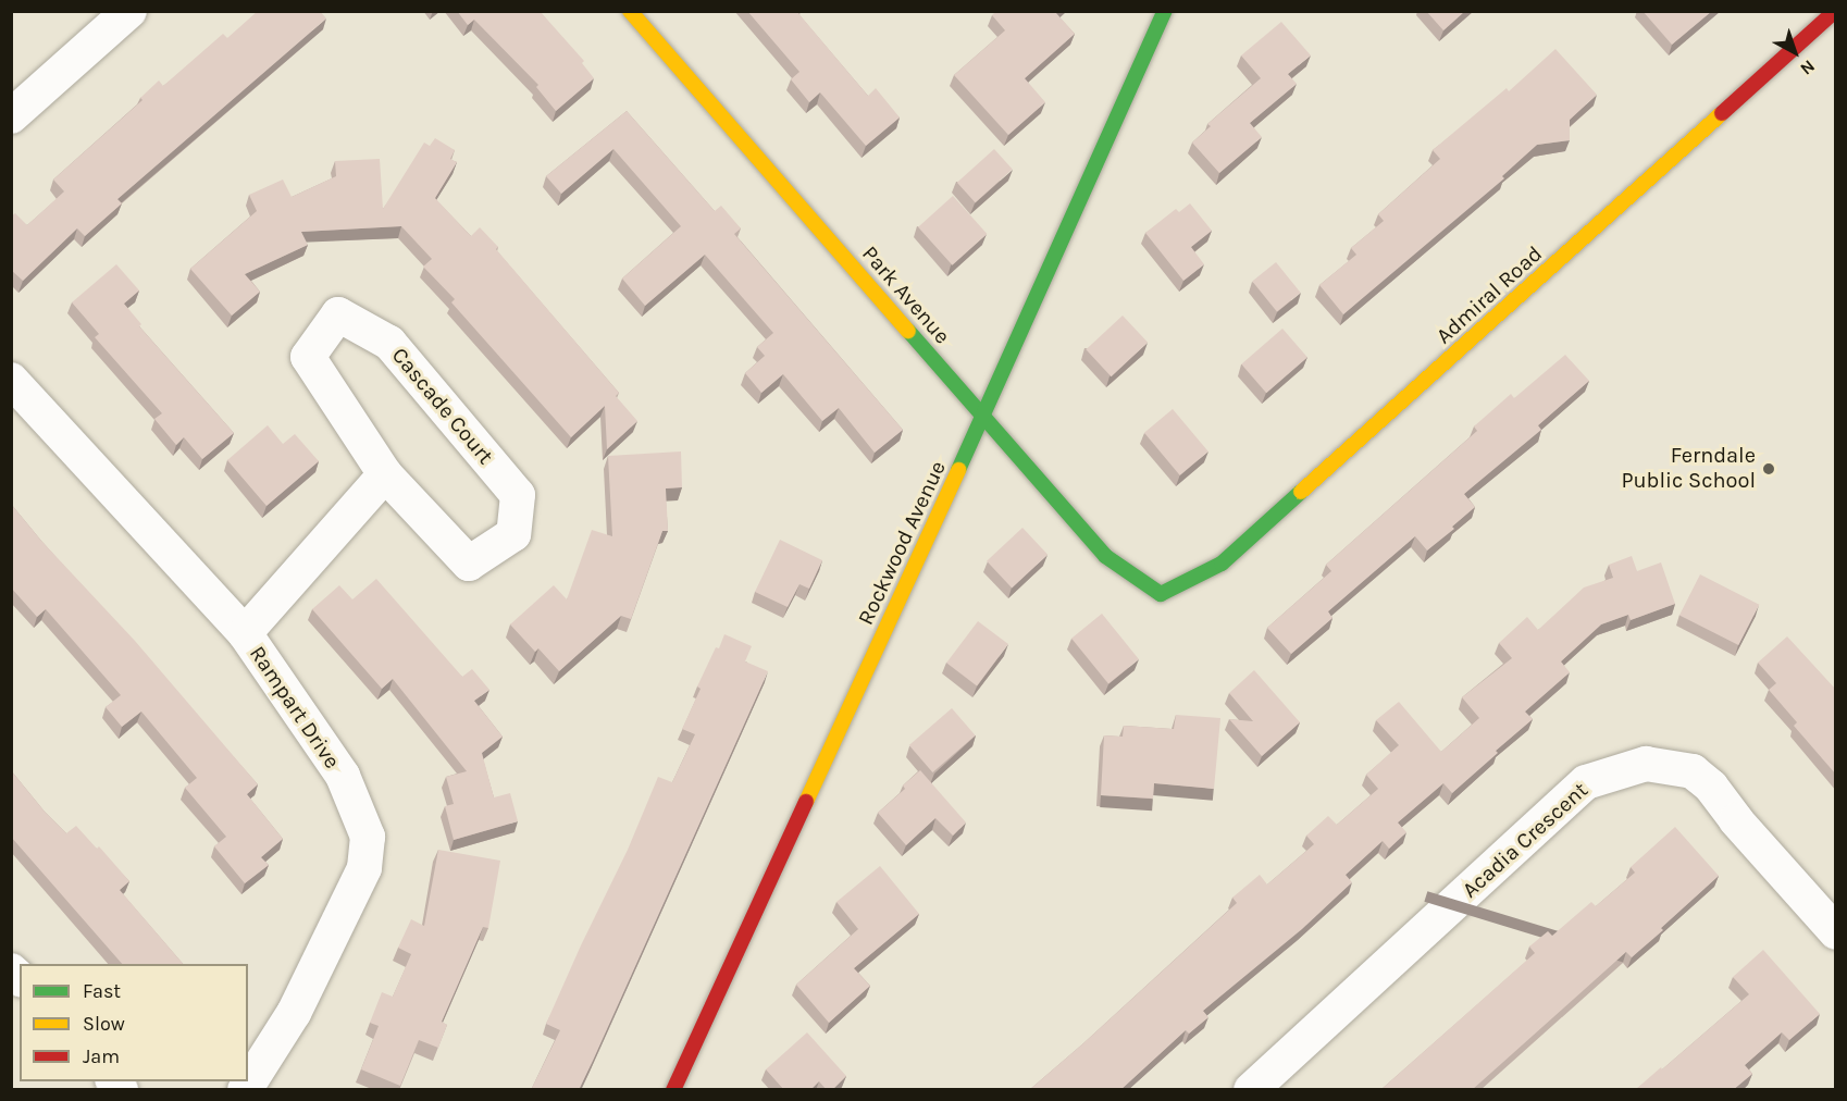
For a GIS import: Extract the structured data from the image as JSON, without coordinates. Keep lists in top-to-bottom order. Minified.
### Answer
{"streets":{"street":["Park Avenue","Admiral Road","Cascade Court","Rockwood Avenue","Rampart Drive","Acadia Crescent"]},"crossings":[["Park Avenue","Admiral Road"],["Park Avenue","Rockwood Avenue"]],"places":["Ferndale Public School"],"legend":["Fast","Slow","Jam"],"north":"bottom right"}
